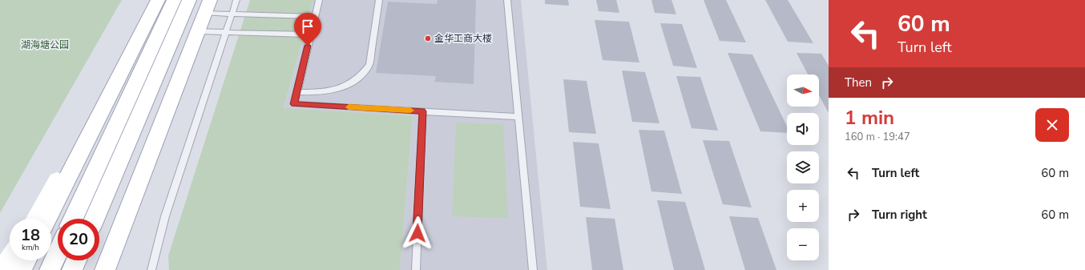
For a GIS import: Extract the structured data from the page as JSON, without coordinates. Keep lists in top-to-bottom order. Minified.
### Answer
{"parks":["湖海塘公园"],"places":["金华工商大楼"],"north":"right","page":{"turn":["60 m","Turn left"],"then":"Then","map_buttons":["+","−"],"heading":["1 min","160 m · 19:47"],"list":[{"name":"Turn left","value":"60 m"},{"name":"Turn right","value":"60 m"}],"speed":"18 km/h","limit":"20"}}
